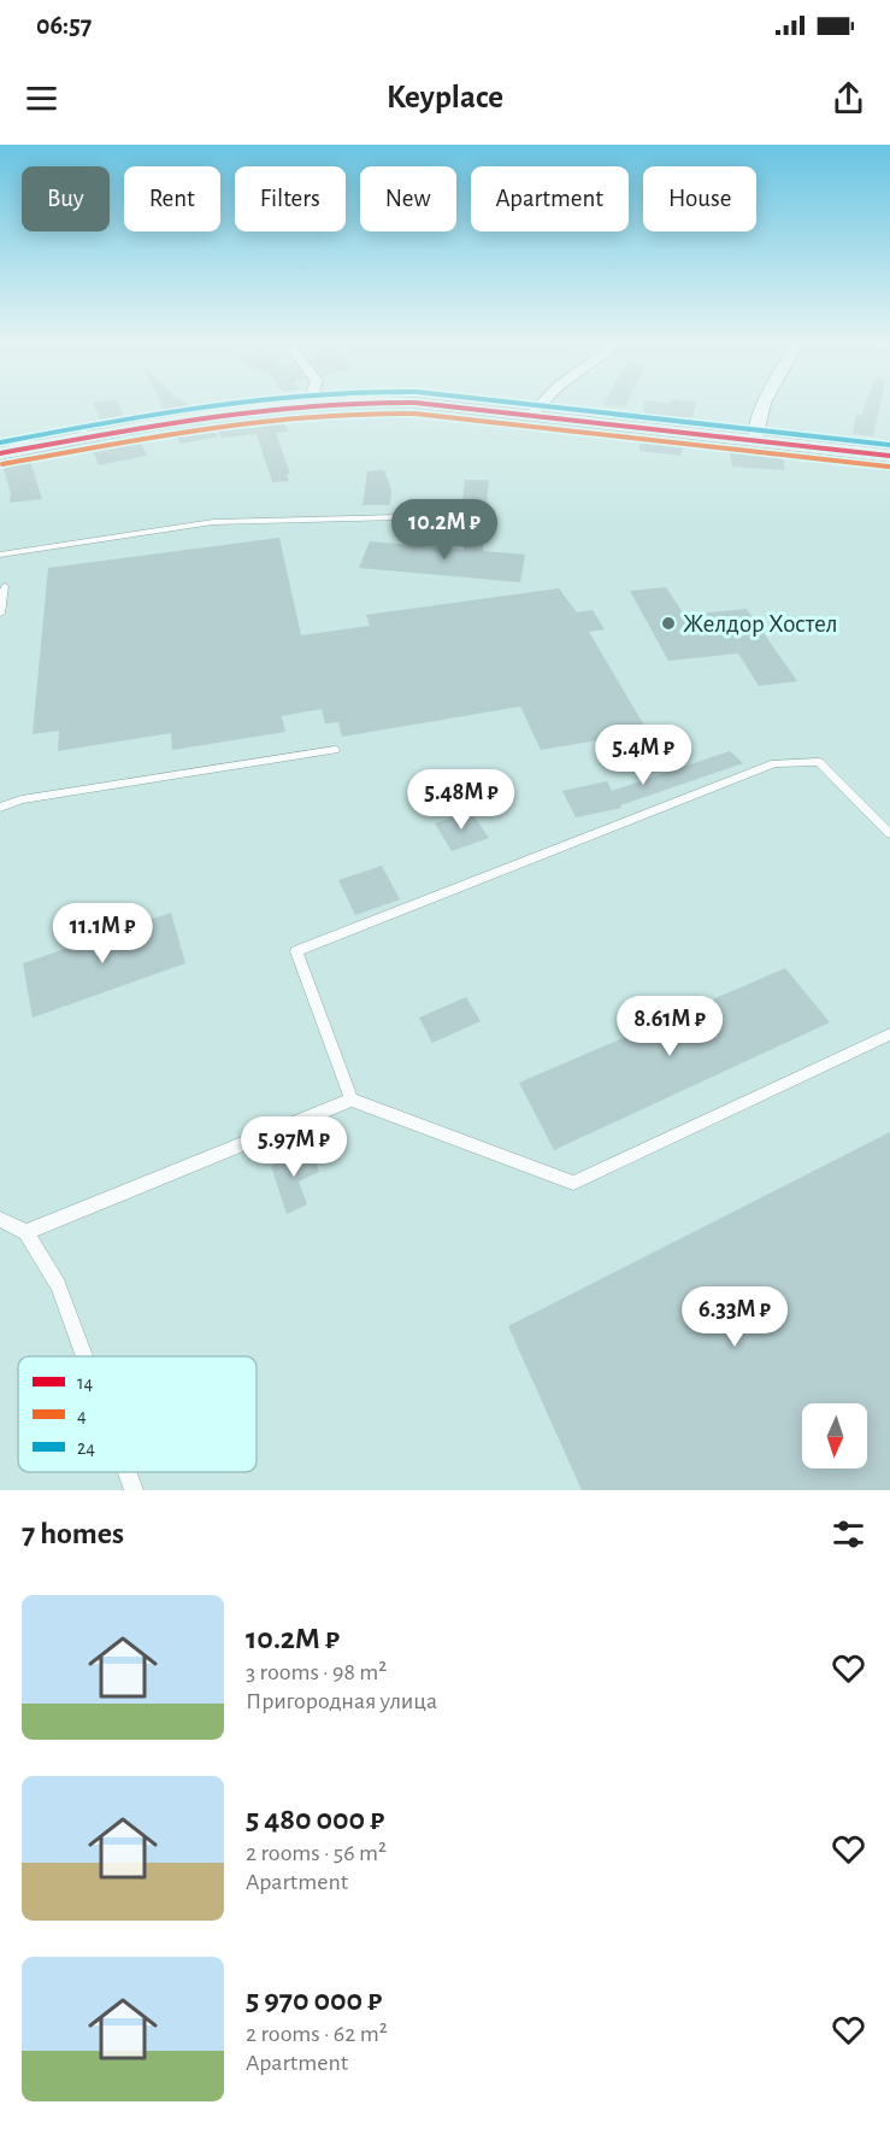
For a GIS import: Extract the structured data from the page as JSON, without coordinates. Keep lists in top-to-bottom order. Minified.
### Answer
{"places":["Желдор Хостел"],"lines":["transit line 14","transit line 24","transit line 4"],"legend":["14","4","24"],"north":"bottom","page":{"status":"06:57","header":"Keyplace","chip":["Buy","Rent","Filters","New","Apartment","House"],"price":["10.2M ₽","5.4M ₽","5.48M ₽","11.1M ₽","8.61M ₽","5.97M ₽","6.33M ₽"],"heading":"7 homes","list":[{"name":"10.2M ₽","note":"3 rooms · 98 m² · Пригородная улица"},{"name":"5 480 000 ₽","note":"2 rooms · 56 m² · Apartment"},{"name":"5 970 000 ₽","note":"2 rooms · 62 m² · Apartment"}]}}
